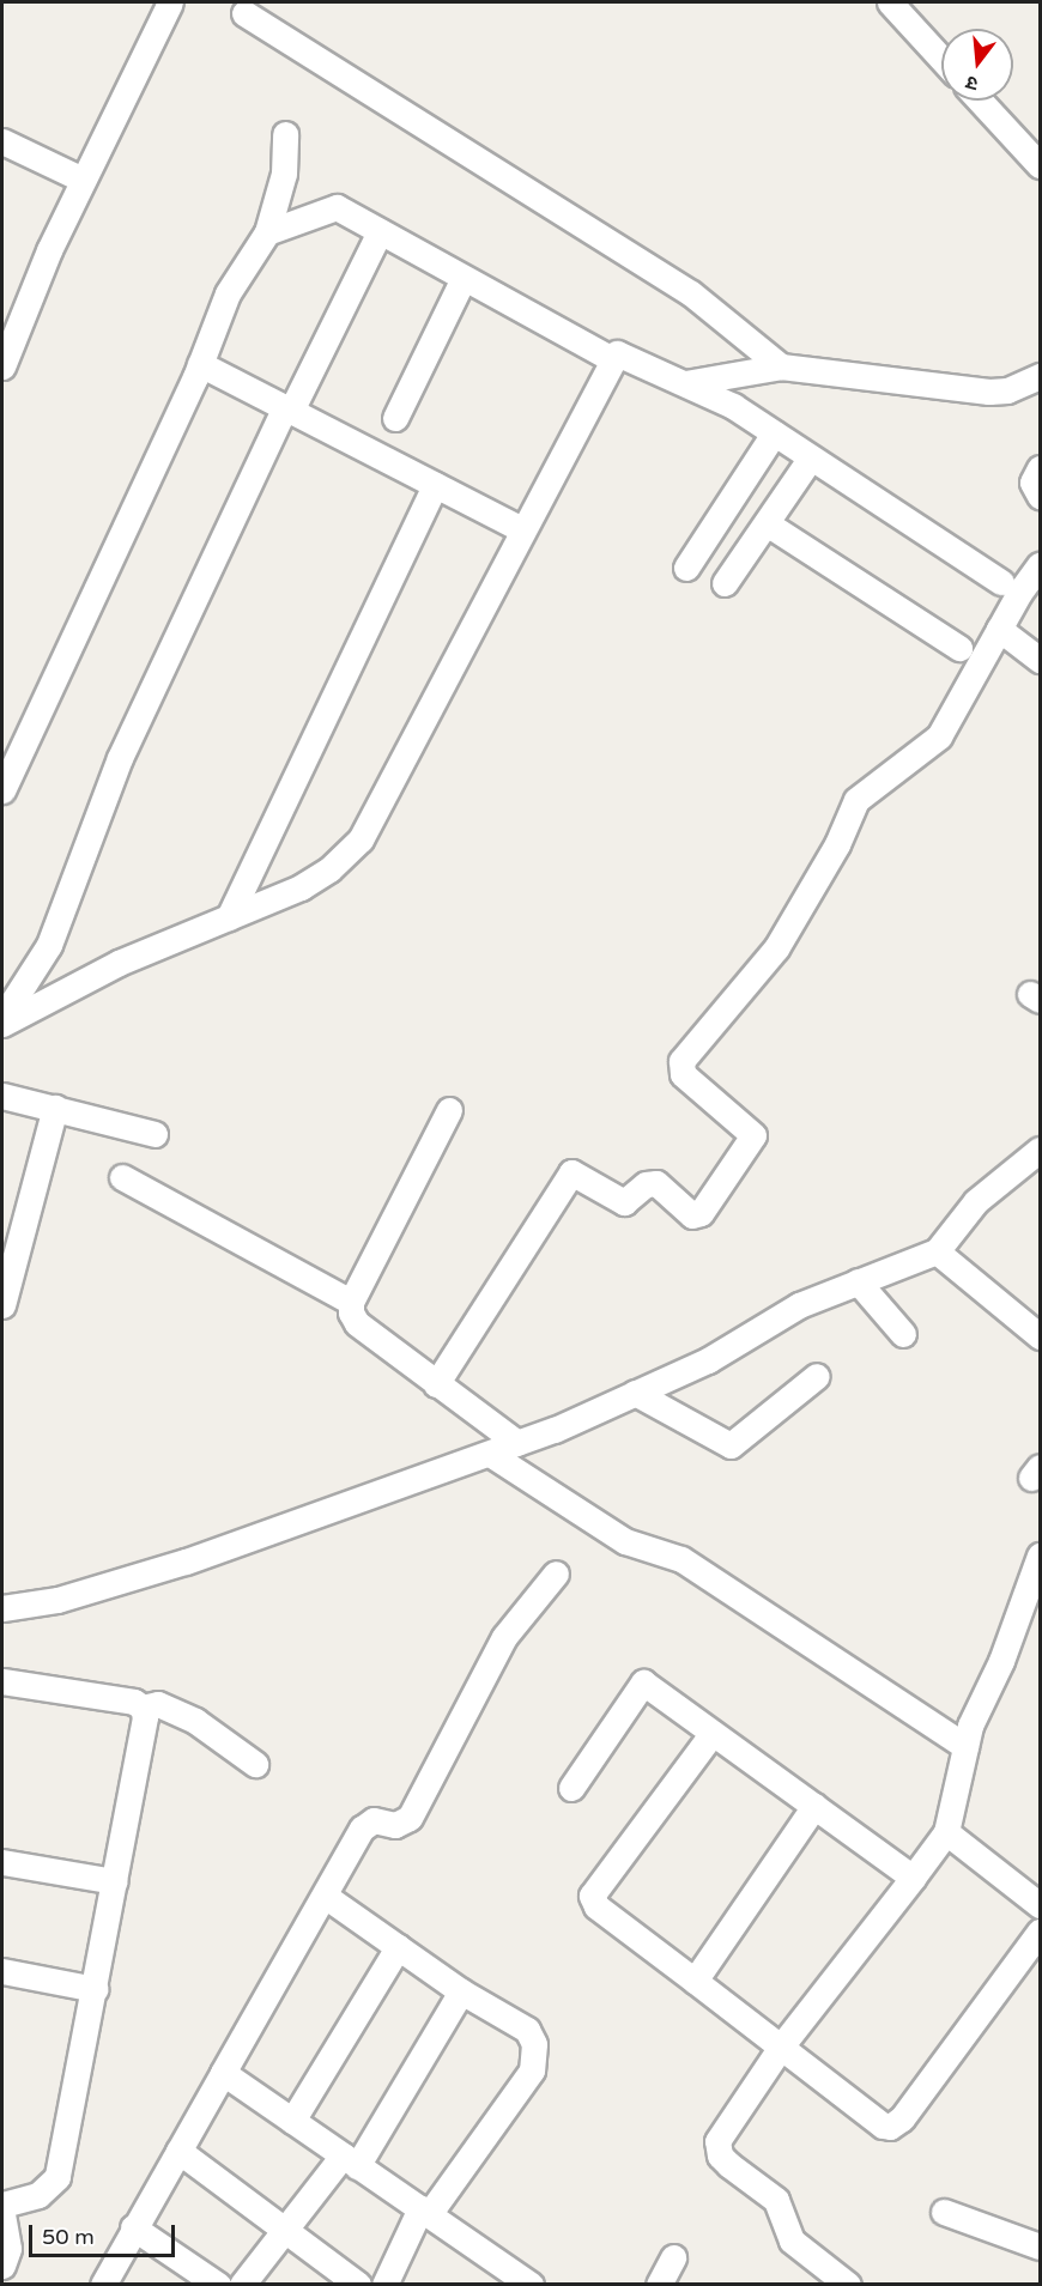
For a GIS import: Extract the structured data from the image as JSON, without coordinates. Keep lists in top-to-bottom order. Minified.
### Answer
{"scale_bar":"50 m","north":"bottom"}
